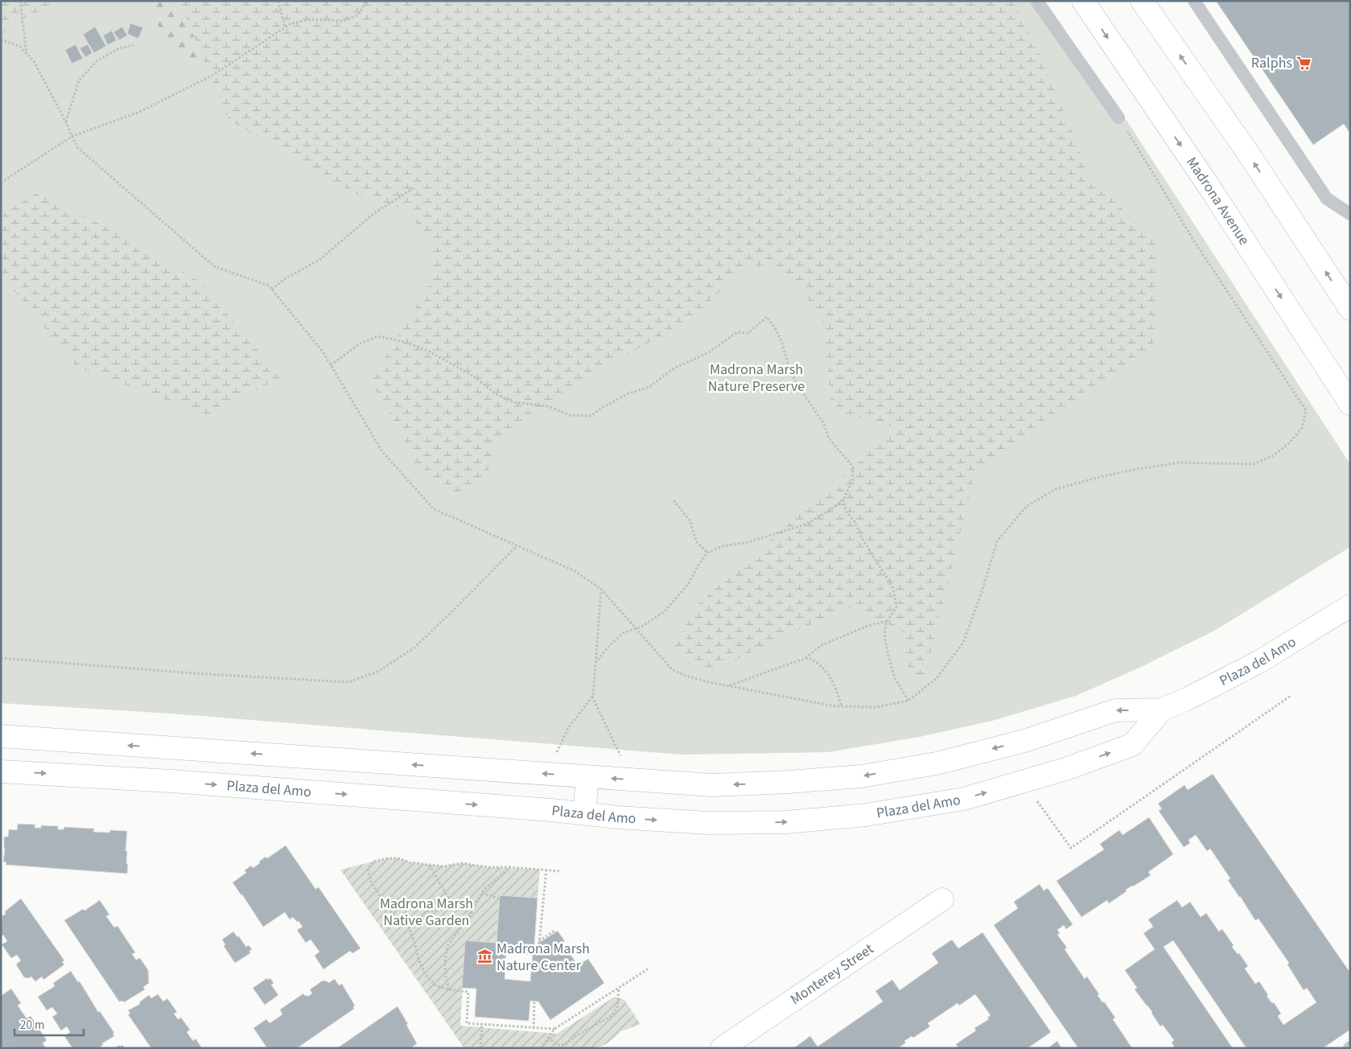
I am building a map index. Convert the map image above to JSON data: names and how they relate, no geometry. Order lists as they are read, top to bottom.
{
  "streets": {
    "main road": ["Madrona Avenue", "Plaza del Amo", "Monterey Street"]
  },
  "parks": ["Madrona Marsh Nature Preserve", "Madrona Marsh Native Garden"],
  "places": {
    "supermarket": ["Ralphs"],
    "museum": ["Madrona Marsh Nature Center"]
  },
  "scale_bar": "20 m"
}
